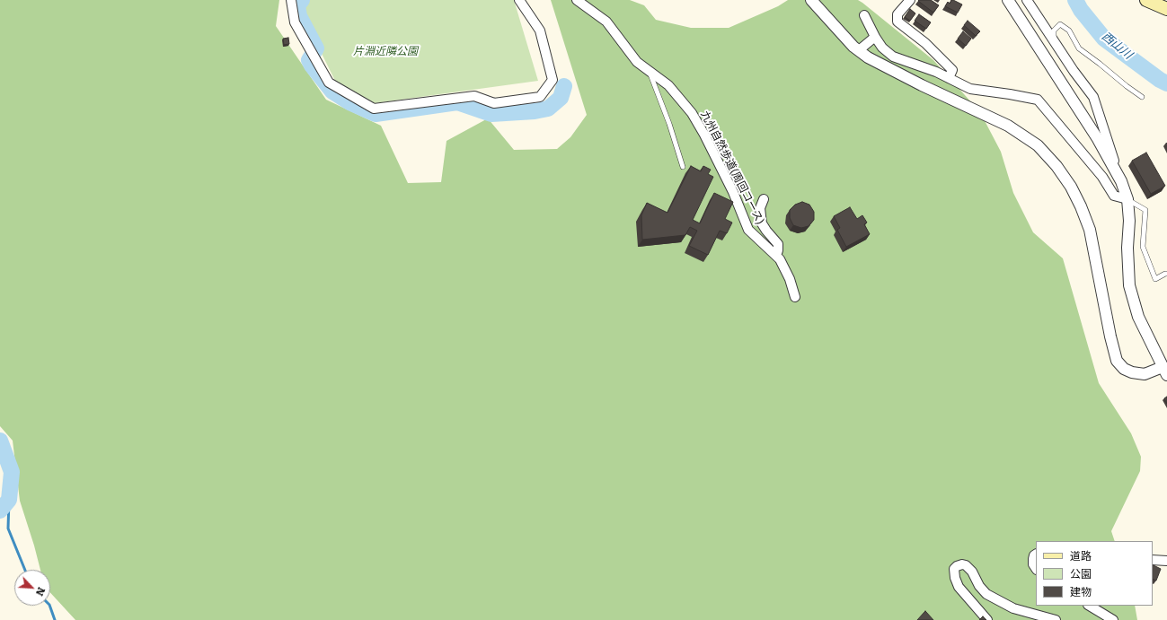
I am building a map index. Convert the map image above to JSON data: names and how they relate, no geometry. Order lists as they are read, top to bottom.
{
  "streets": {
    "street": ["九州自然歩道(周回コース)"]
  },
  "water": ["西山川"],
  "parks": ["片淵近隣公園"],
  "legend": ["道路", "公園", "建物"],
  "north": "bottom right"
}
